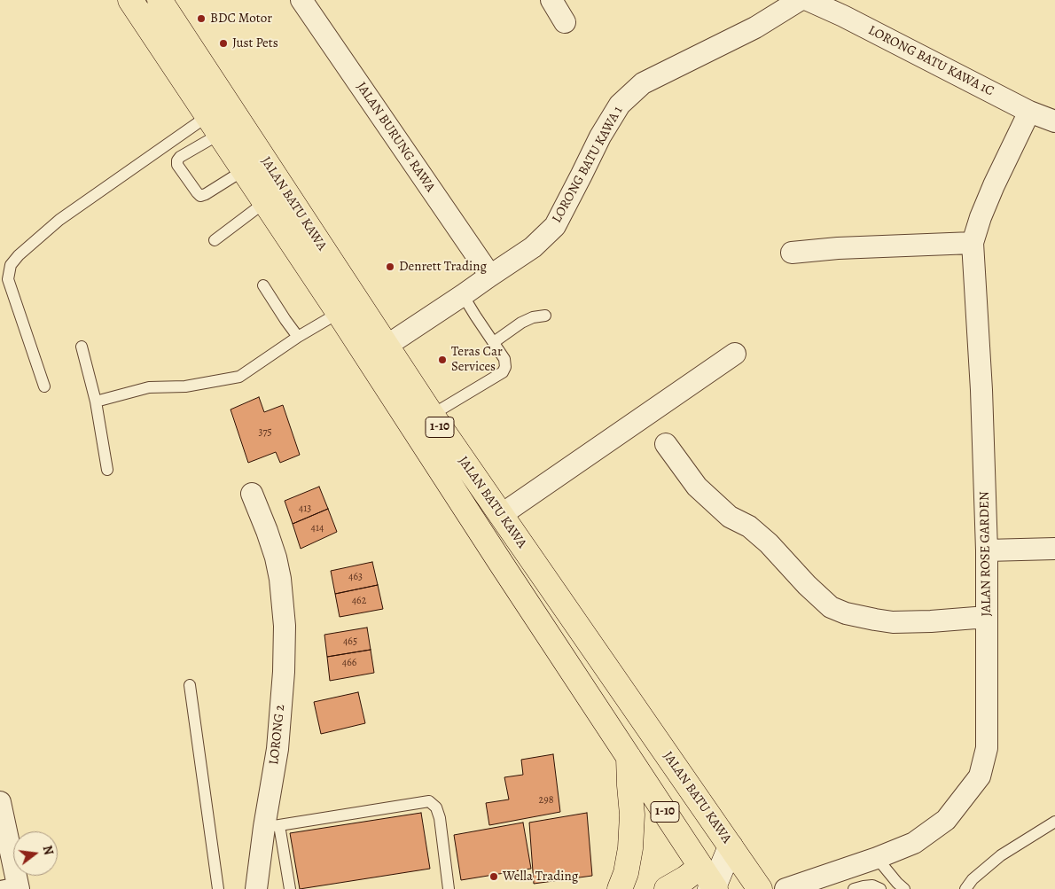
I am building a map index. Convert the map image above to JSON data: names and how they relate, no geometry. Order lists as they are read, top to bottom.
{
  "streets": {
    "highway": ["JALAN BATU KAWA", "1-10"],
    "street": [
      "LORONG BATU KAWA 1C",
      "JALAN BURUNG RAWA",
      "LORONG BATU KAWA 1",
      "JALAN ROSE GARDEN",
      "LORONG 2"
    ]
  },
  "crossings": [
    ["LORONG BATU KAWA 1C", "JALAN ROSE GARDEN"],
    ["JALAN BURUNG RAWA", "LORONG BATU KAWA 1"],
    ["LORONG BATU KAWA 1", "JALAN BATU KAWA"]
  ],
  "places": [
    "BDC Motor",
    "Just Pets",
    "Denrett Trading",
    "Teras Car Services",
    "Wella Trading"
  ],
  "house_numbers": [
    "375",
    "413",
    "414",
    "463",
    "462",
    "465",
    "466",
    "298"
  ],
  "north": "right"
}
